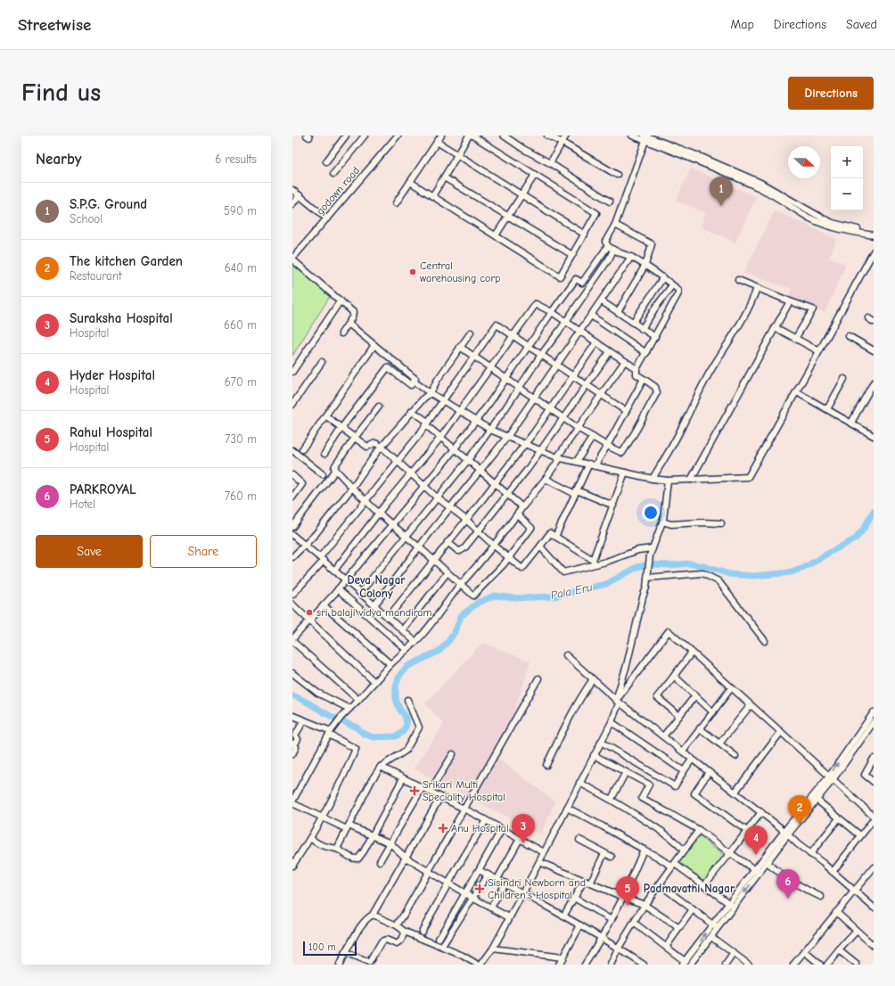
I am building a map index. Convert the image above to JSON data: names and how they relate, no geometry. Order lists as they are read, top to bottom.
{
  "streets": {
    "street": ["godown road"]
  },
  "districts": ["Deva Nagar Colony", "Padmavathi Nagar"],
  "water": ["Pala Eru"],
  "places": {
    "other": ["Central warehousing corp", "sri balaji vidya mandiram"],
    "health": ["Srikari Multi Speciality Hospital", "Anu Hospital", "Sisindri Newborn and Children's Hospital"]
  },
  "scale_bar": "100 m",
  "north": "right",
  "page": {
    "header": "Streetwise",
    "nav": ["Map", "Directions", "Saved"],
    "buttons": [
      "Directions",
      ["Save", "Share"]
    ],
    "title": "Find us",
    "heading": ["Nearby", "6 results"],
    "map_buttons": ["+", "−"],
    "pins": [
      "1",
      "2",
      "3",
      "4",
      "6",
      "5"
    ],
    "list": [
      {
        "mark": "1",
        "name": "S.P.G. Ground",
        "note": "School",
        "value": "590 m"
      },
      {
        "mark": "2",
        "name": "The kitchen Garden",
        "note": "Restaurant",
        "value": "640 m"
      },
      {
        "mark": "3",
        "name": "Suraksha Hospital",
        "note": "Hospital",
        "value": "660 m"
      },
      {
        "mark": "4",
        "name": "Hyder Hospital",
        "note": "Hospital",
        "value": "670 m"
      },
      {
        "mark": "5",
        "name": "Rahul Hospital",
        "note": "Hospital",
        "value": "730 m"
      },
      {
        "mark": "6",
        "name": "PARKROYAL",
        "note": "Hotel",
        "value": "760 m"
      }
    ],
    "scale": "100 m"
  }
}
